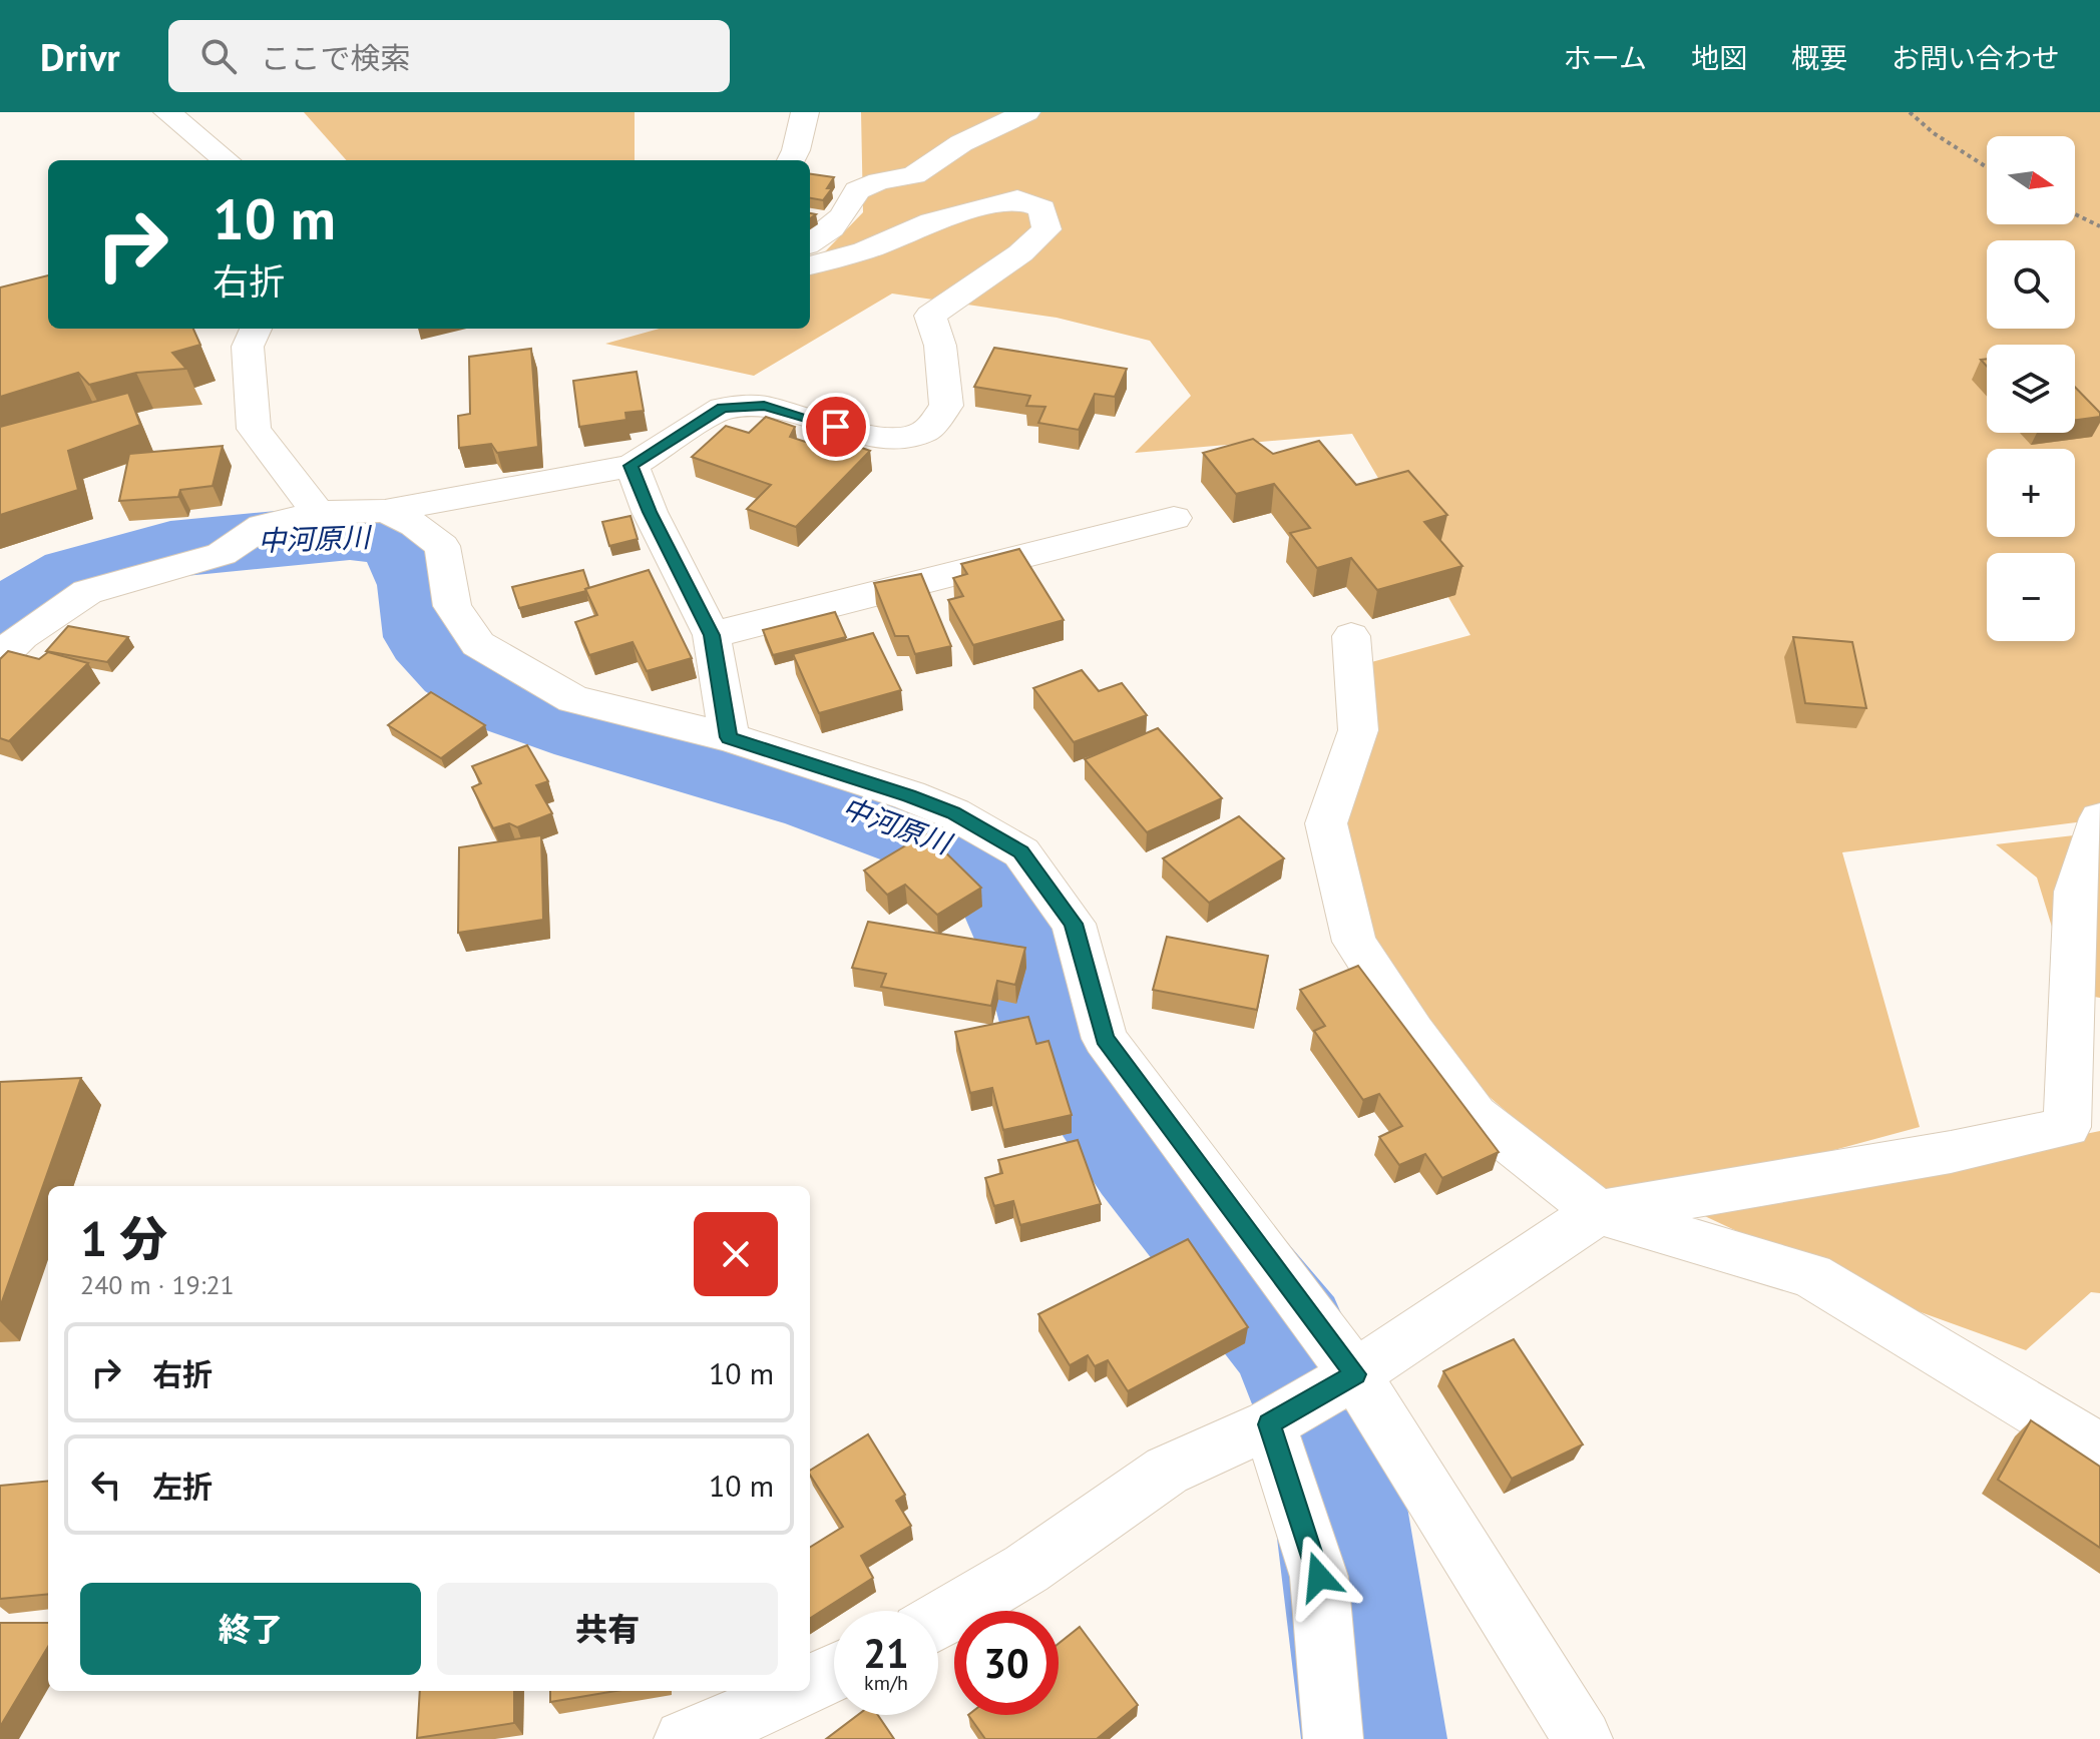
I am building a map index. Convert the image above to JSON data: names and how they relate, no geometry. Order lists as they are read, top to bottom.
{
  "water": ["中河原川"],
  "north": "right",
  "page": {
    "header": "Drivr",
    "search": "ここで検索",
    "nav": [
      "ホーム",
      "地図",
      "概要",
      "お問い合わせ"
    ],
    "map_buttons": ["+", "−"],
    "turn": ["10 m", "右折"],
    "heading": ["1 分", "240 m · 19:21"],
    "list": [
      {
        "name": "右折",
        "value": "10 m"
      },
      {
        "name": "左折",
        "value": "10 m"
      }
    ],
    "buttons": ["終了", "共有"],
    "speed": "21 km/h",
    "limit": "30"
  }
}
